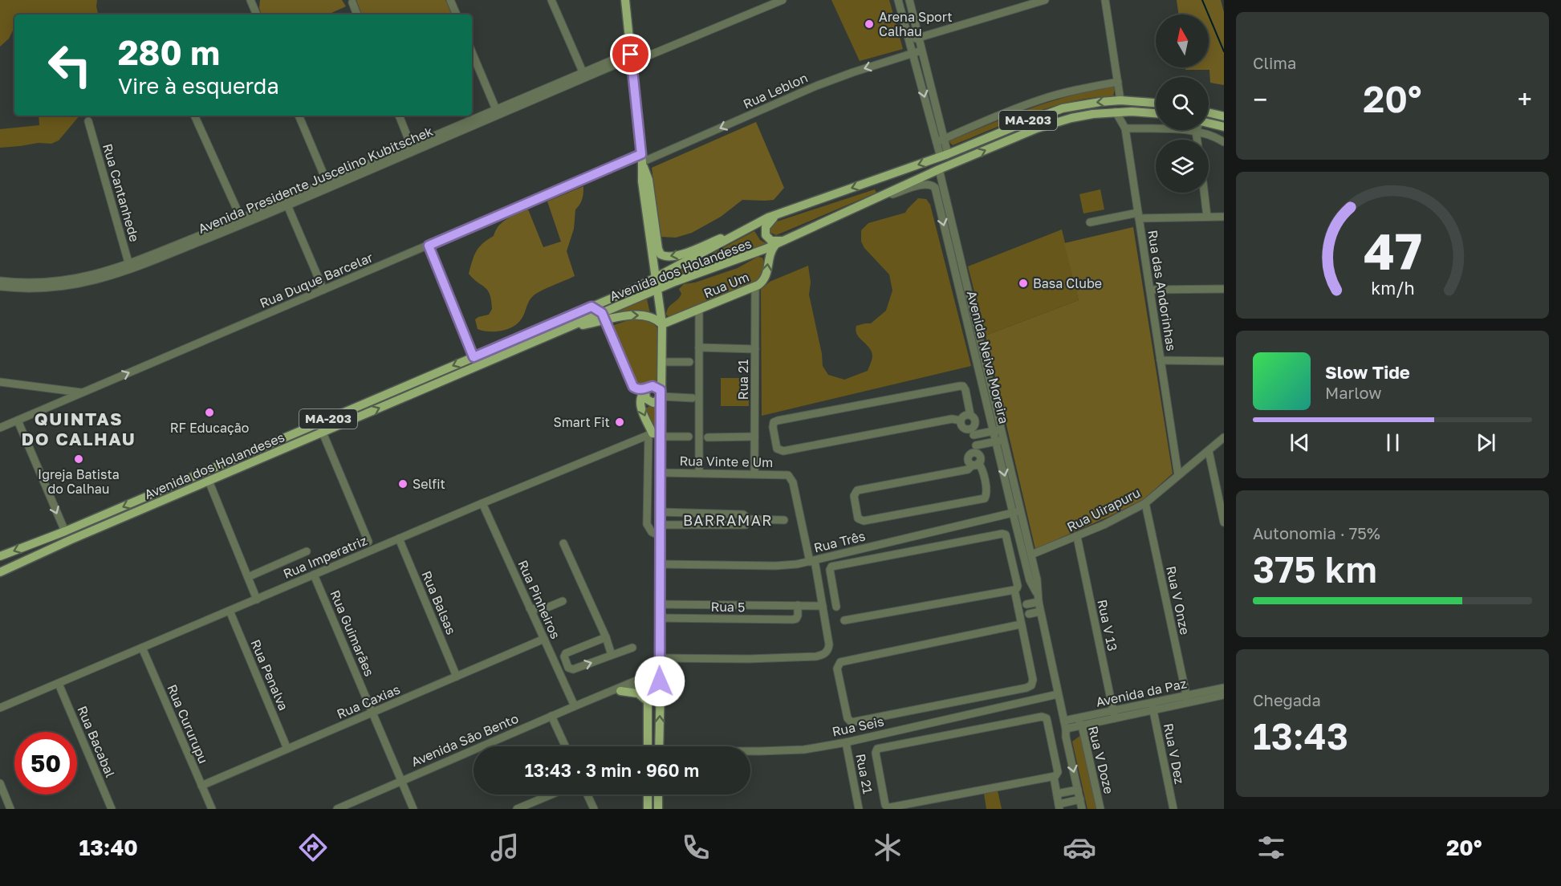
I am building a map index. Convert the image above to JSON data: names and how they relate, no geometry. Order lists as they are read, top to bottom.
{
  "streets": {
    "main road": ["MA-203", "Avenida dos Holandeses", "Rua Um"],
    "street": [
      "Rua Leblon",
      "Avenida Presidente Juscelino Kubitschek",
      "Rua Cantanhede",
      "Rua Duque Barcelar",
      "Rua das Andorinhas",
      "Avenida Neiva Moreira",
      "Rua 21",
      "Rua Vinte e Um",
      "Rua Uirapuru",
      "Rua Três",
      "Rua Imperatriz",
      "Rua Pinheiros",
      "Rua V Onze",
      "Rua Balsas",
      "Rua 5",
      "Rua V 13",
      "Rua Guimarães",
      "Rua Penalva",
      "Avenida da Paz",
      "Rua Caxias",
      "Rua Cururupu",
      "Rua Seis",
      "Avenida São Bento",
      "Rua Bacabal",
      "Rua V Dez",
      "Rua V Doze"
    ]
  },
  "crossings": [
    ["Rua Leblon", "Rua Duque Barcelar"],
    ["Avenida Presidente Juscelino Kubitschek", "Rua Cantanhede"],
    ["Avenida dos Holandeses", "Rua Um"],
    ["Avenida dos Holandeses", "Rua das Andorinhas"],
    ["Avenida dos Holandeses", "Avenida Neiva Moreira"],
    ["Rua Um", "Rua 21"],
    ["Rua das Andorinhas", "Rua Uirapuru"],
    ["Avenida Neiva Moreira", "Rua Uirapuru"],
    ["Avenida Neiva Moreira", "Rua Três"],
    ["Avenida Neiva Moreira", "Avenida da Paz"],
    ["Avenida Neiva Moreira", "Rua Seis"],
    ["Rua 21", "Rua Vinte e Um"],
    ["Rua 21", "Rua Seis"],
    ["Rua Vinte e Um", "Rua Três"],
    ["Rua Uirapuru", "Rua V Onze"],
    ["Rua Uirapuru", "Rua V 13"],
    ["Rua Imperatriz", "Rua Pinheiros"],
    ["Rua Imperatriz", "Rua Balsas"],
    ["Rua Imperatriz", "Rua Guimarães"],
    ["Rua Imperatriz", "Rua Penalva"],
    ["Rua Imperatriz", "Rua Cururupu"],
    ["Rua Imperatriz", "Rua Bacabal"],
    ["Rua Pinheiros", "Rua Caxias"],
    ["Rua Pinheiros", "Avenida São Bento"],
    ["Rua V Onze", "Avenida da Paz"],
    ["Rua Balsas", "Rua Caxias"],
    ["Rua V 13", "Avenida da Paz"],
    ["Rua Guimarães", "Rua Caxias"],
    ["Rua Guimarães", "Avenida São Bento"],
    ["Rua Penalva", "Rua Caxias"],
    ["Avenida da Paz", "Rua V Dez"],
    ["Avenida da Paz", "Rua V Doze"],
    ["Rua Caxias", "Rua Cururupu"]
  ],
  "one_way": ["Rua Leblon", "Rua Duque Barcelar"],
  "districts": ["QUINTAS DO CALHAU", "BARRAMAR"],
  "places": [
    "Arena Sport Calhau",
    "Basa Clube",
    "RF Educação",
    "Smart Fit",
    "Igreja Batista do Calhau",
    "Selfit"
  ],
  "north": "top",
  "page": {
    "tile": [
      "Clima",
      ["Autonomia · 75%", "375 km"],
      ["Chegada", "13:43"]
    ],
    "turn": ["280 m", "Vire à esquerda"],
    "heat": ["−", "20°", "+"],
    "song": ["Slow Tide", "Marlow"],
    "limit": "50",
    "trip": "13:43 · 3 min · 960 m",
    "tabs": ["13:40", "20°"],
    "gauge": ["47", "km/h"]
  }
}
